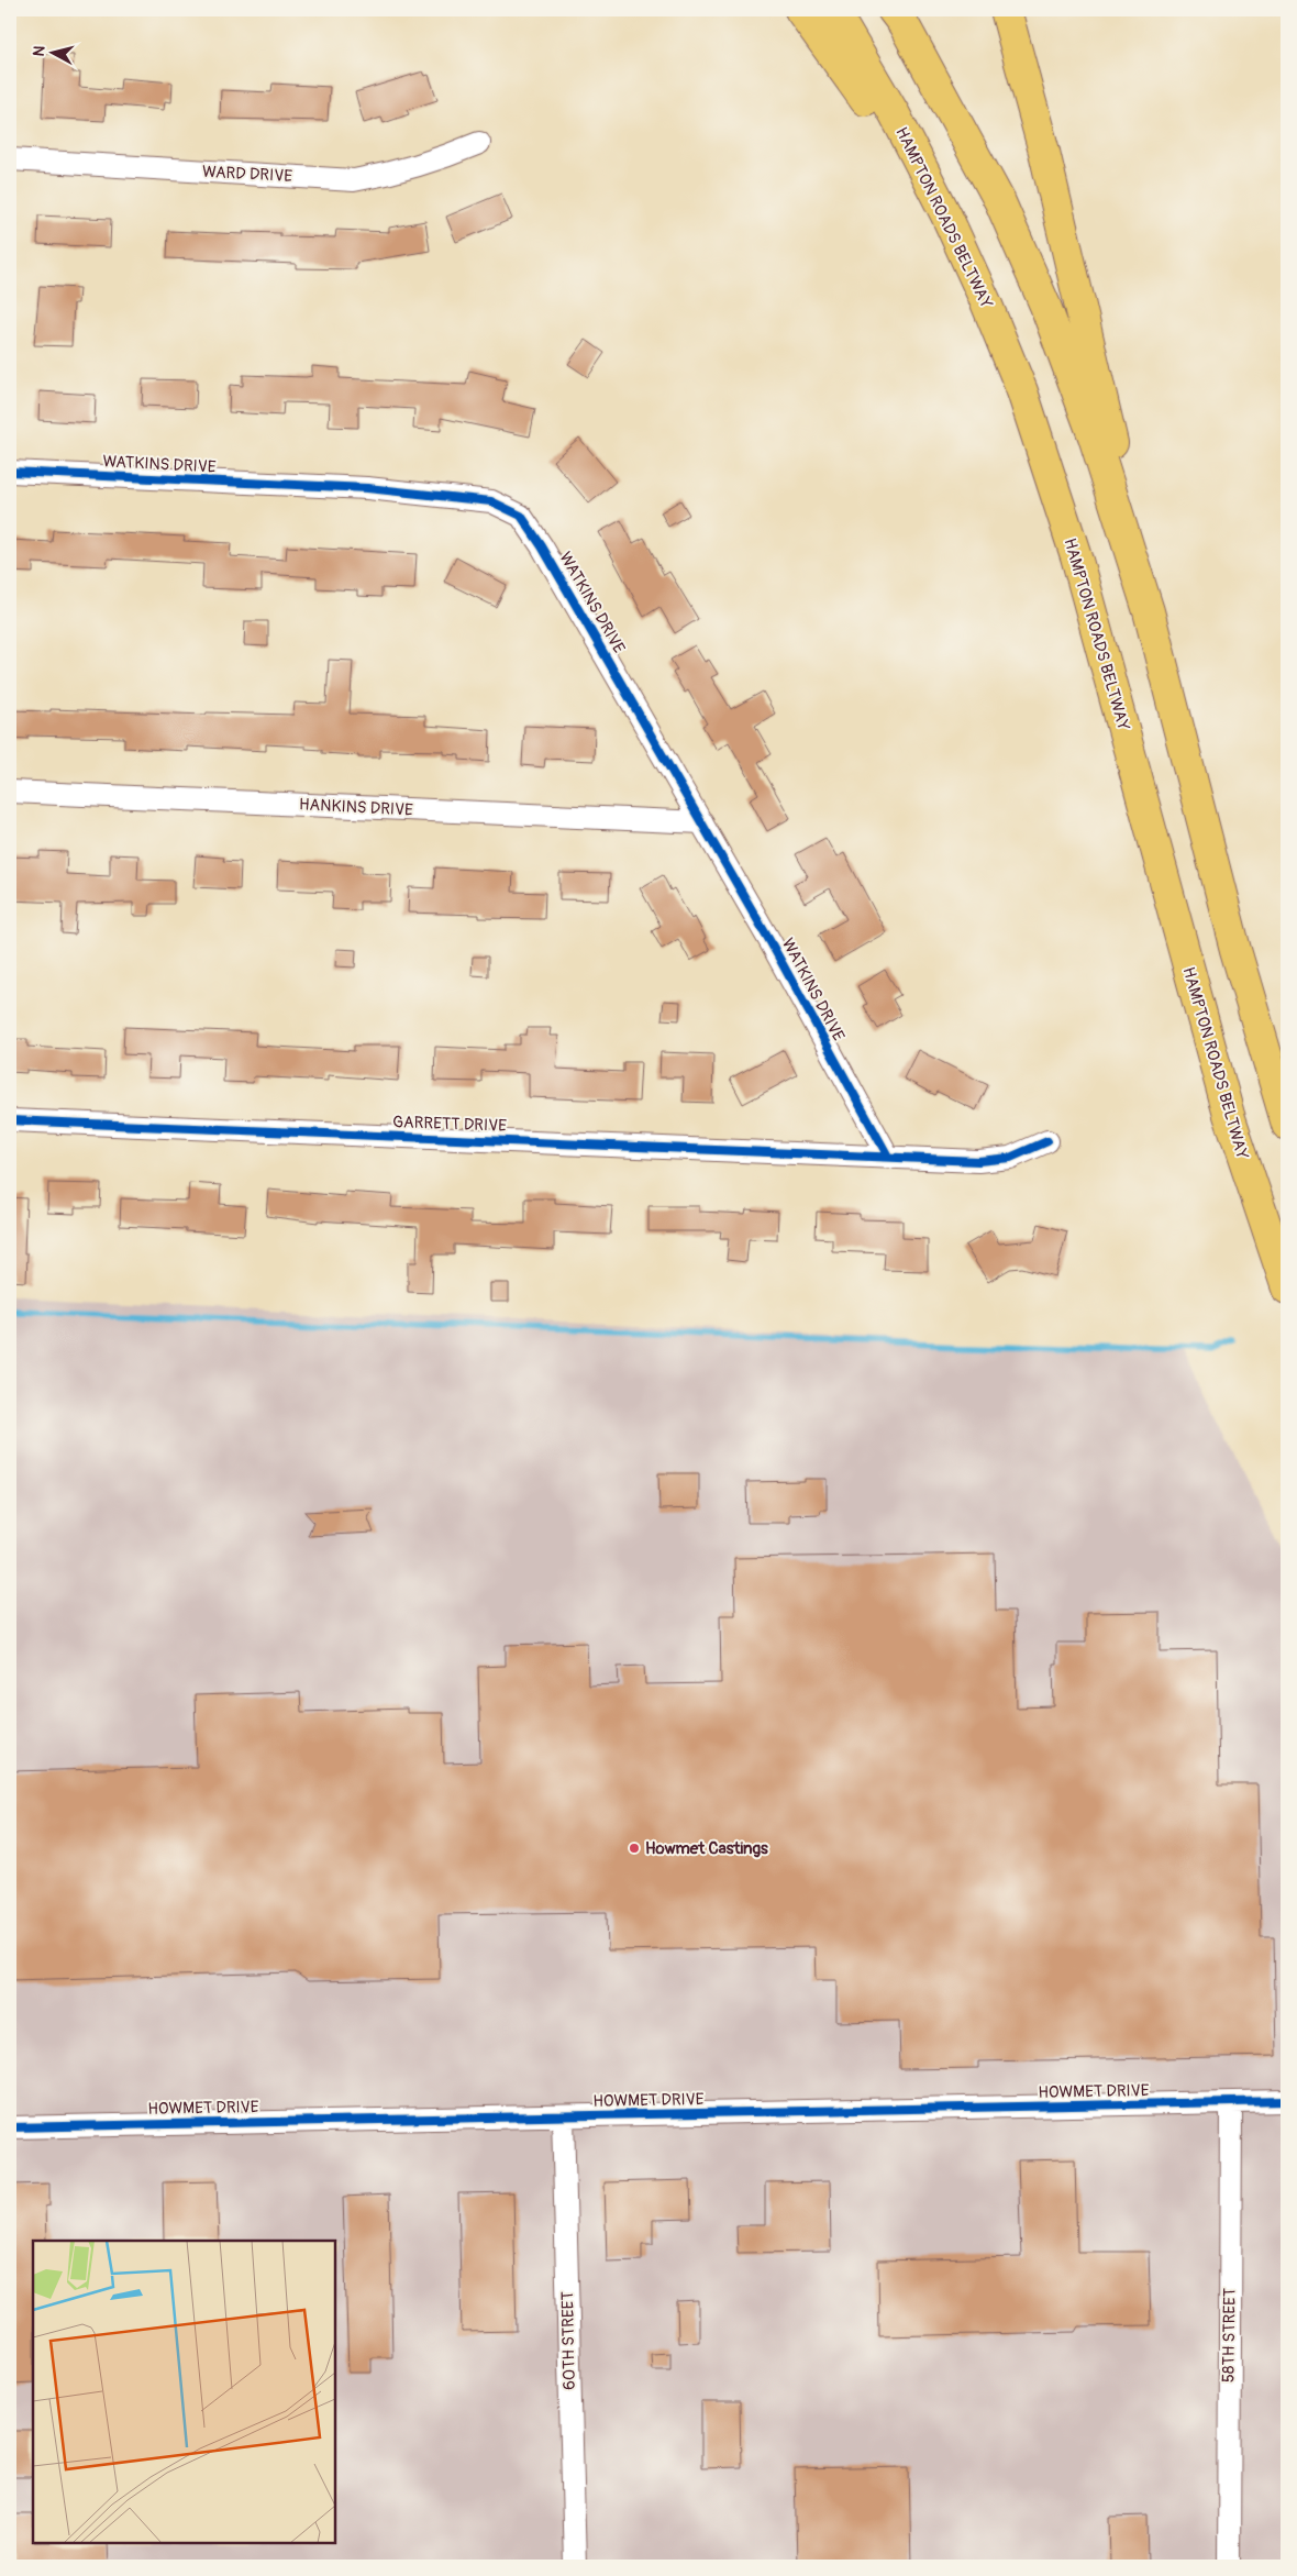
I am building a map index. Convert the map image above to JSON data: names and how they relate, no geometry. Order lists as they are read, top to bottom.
{
  "streets": {
    "highway": ["HAMPTON ROADS BELTWAY"],
    "street": [
      "WARD DRIVE",
      "WATKINS DRIVE",
      "HANKINS DRIVE",
      "GARRETT DRIVE",
      "HOWMET DRIVE",
      "58TH STREET",
      "60TH STREET"
    ]
  },
  "crossings": [
    ["WATKINS DRIVE", "HANKINS DRIVE"],
    ["WATKINS DRIVE", "GARRETT DRIVE"],
    ["HOWMET DRIVE", "58TH STREET"],
    ["HOWMET DRIVE", "60TH STREET"]
  ],
  "places": ["Howmet Castings"],
  "north": "left"
}
